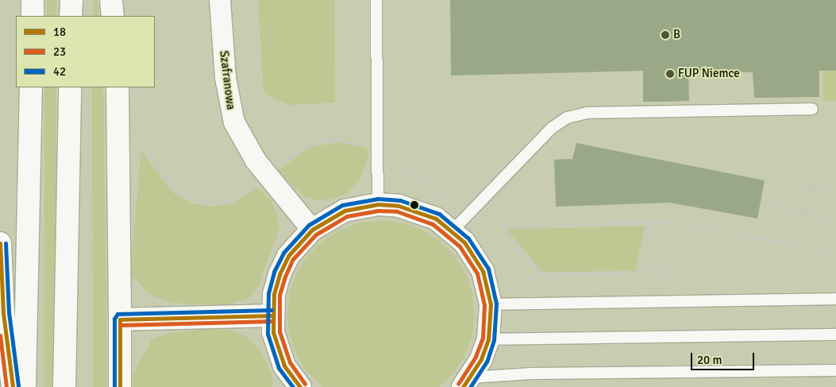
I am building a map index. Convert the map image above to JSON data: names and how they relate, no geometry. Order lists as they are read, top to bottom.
{
  "streets": {
    "street": ["Szafranowa"]
  },
  "places": ["B", "FUP Niemce"],
  "lines": ["transit line 42", "transit line 18", "transit line 23"],
  "legend": ["18", "23", "42"],
  "scale_bar": "20 m"
}
